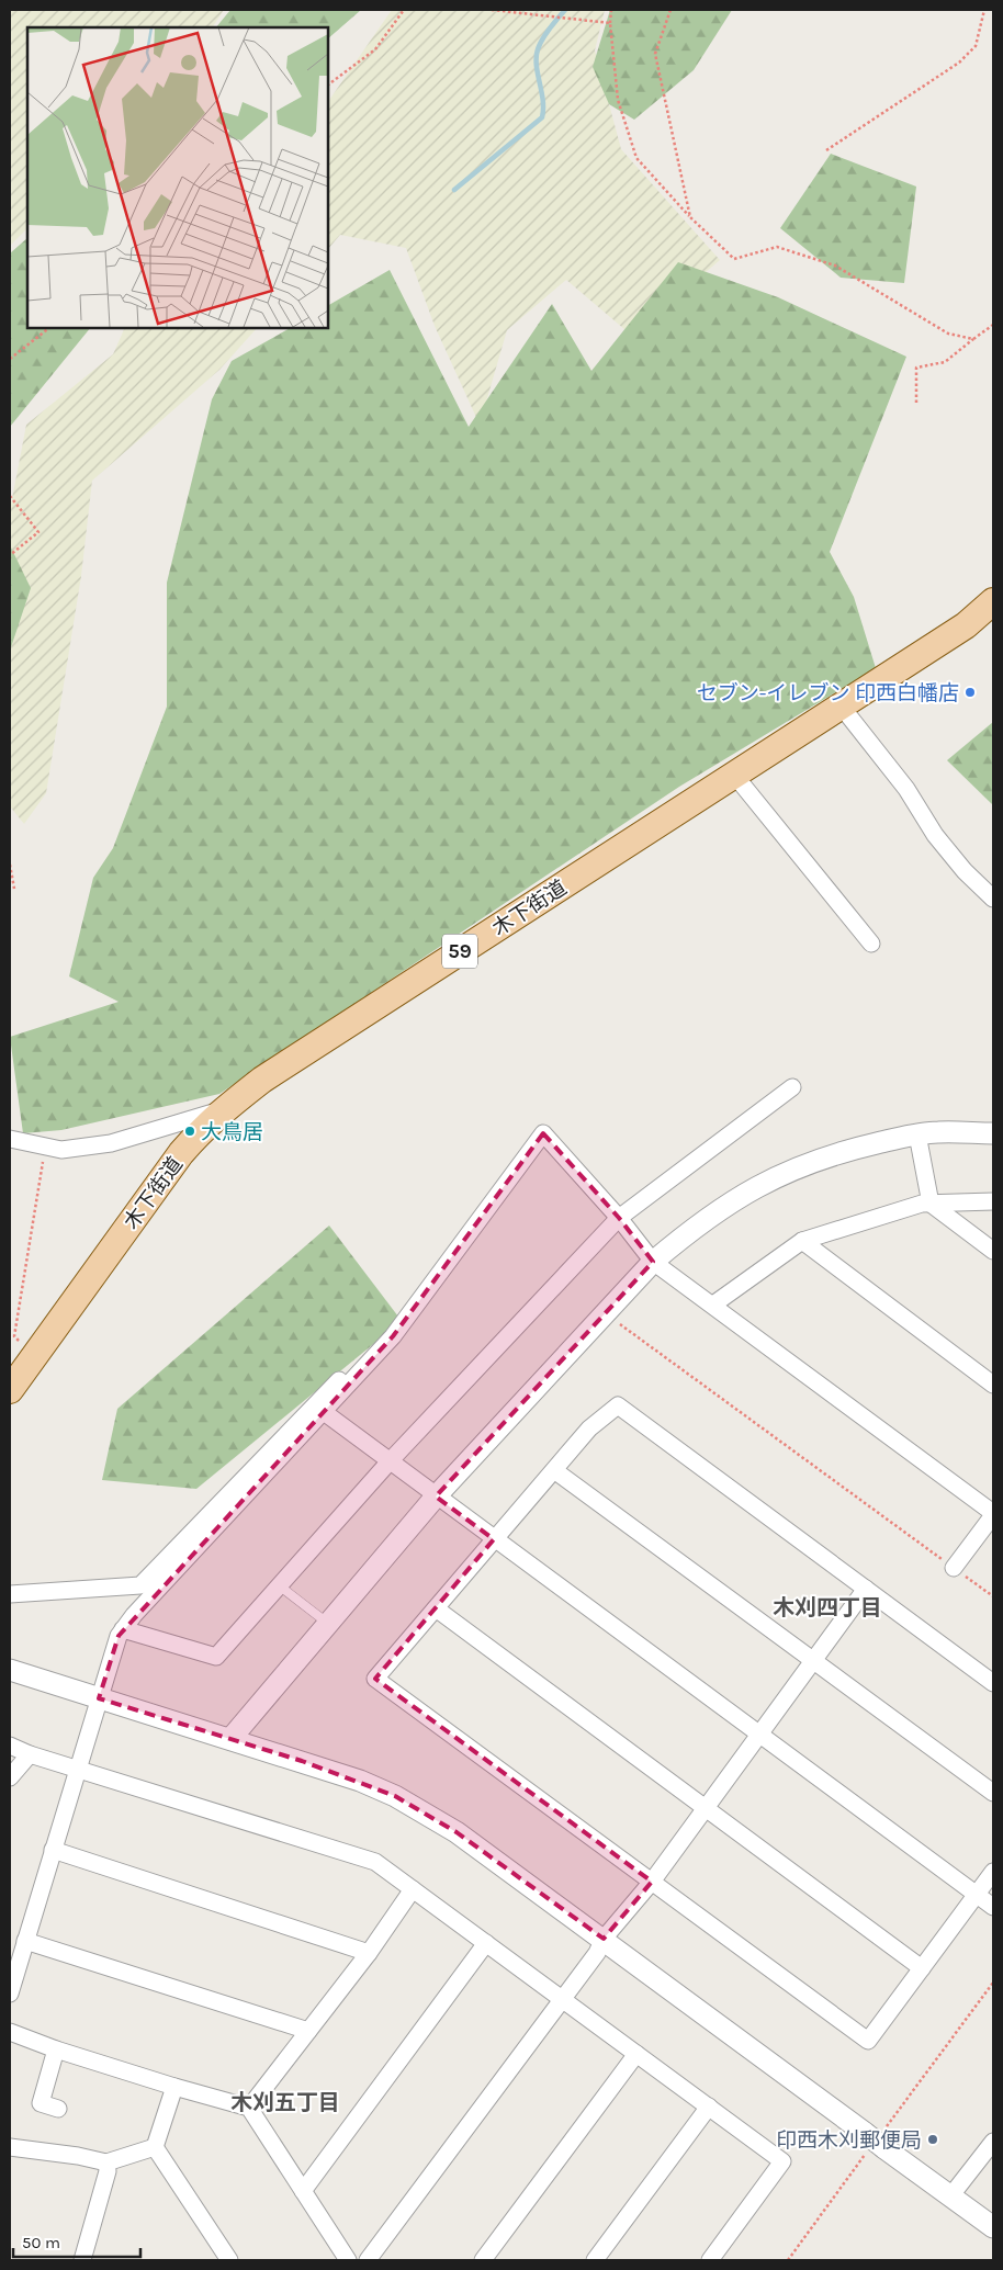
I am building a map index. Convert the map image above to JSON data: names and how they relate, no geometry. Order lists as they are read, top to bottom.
{
  "streets": {
    "main road": ["木下街道", "59"]
  },
  "districts": ["木刈四丁目", "木刈五丁目"],
  "places": ["セブン-イレブン 印西白幡店", "大鳥居", "印西木刈郵便局"],
  "scale_bar": "50 m"
}
